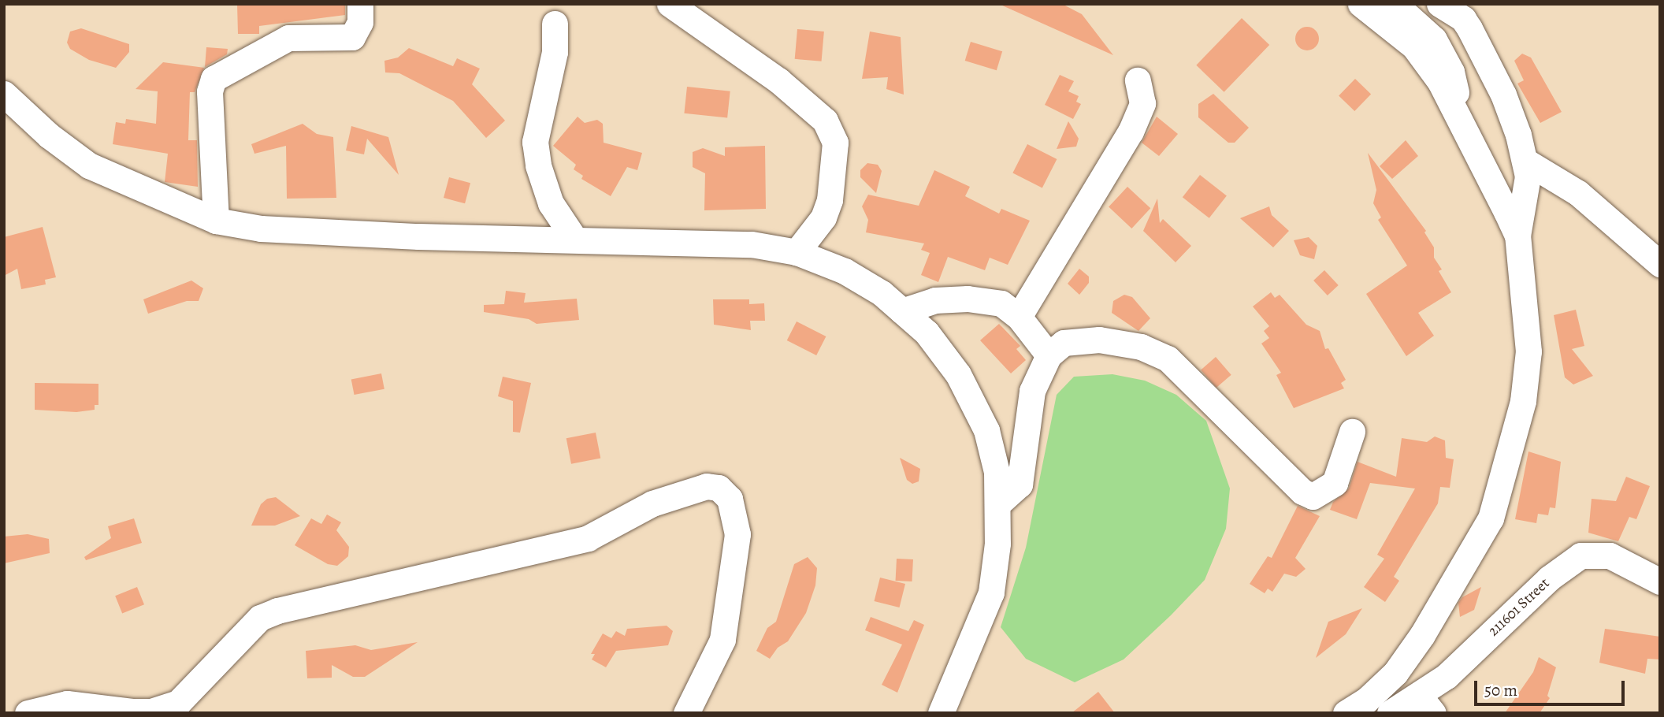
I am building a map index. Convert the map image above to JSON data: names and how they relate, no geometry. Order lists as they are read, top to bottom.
{
  "streets": {
    "street": ["211601 Street"]
  },
  "scale_bar": "50 m"
}
